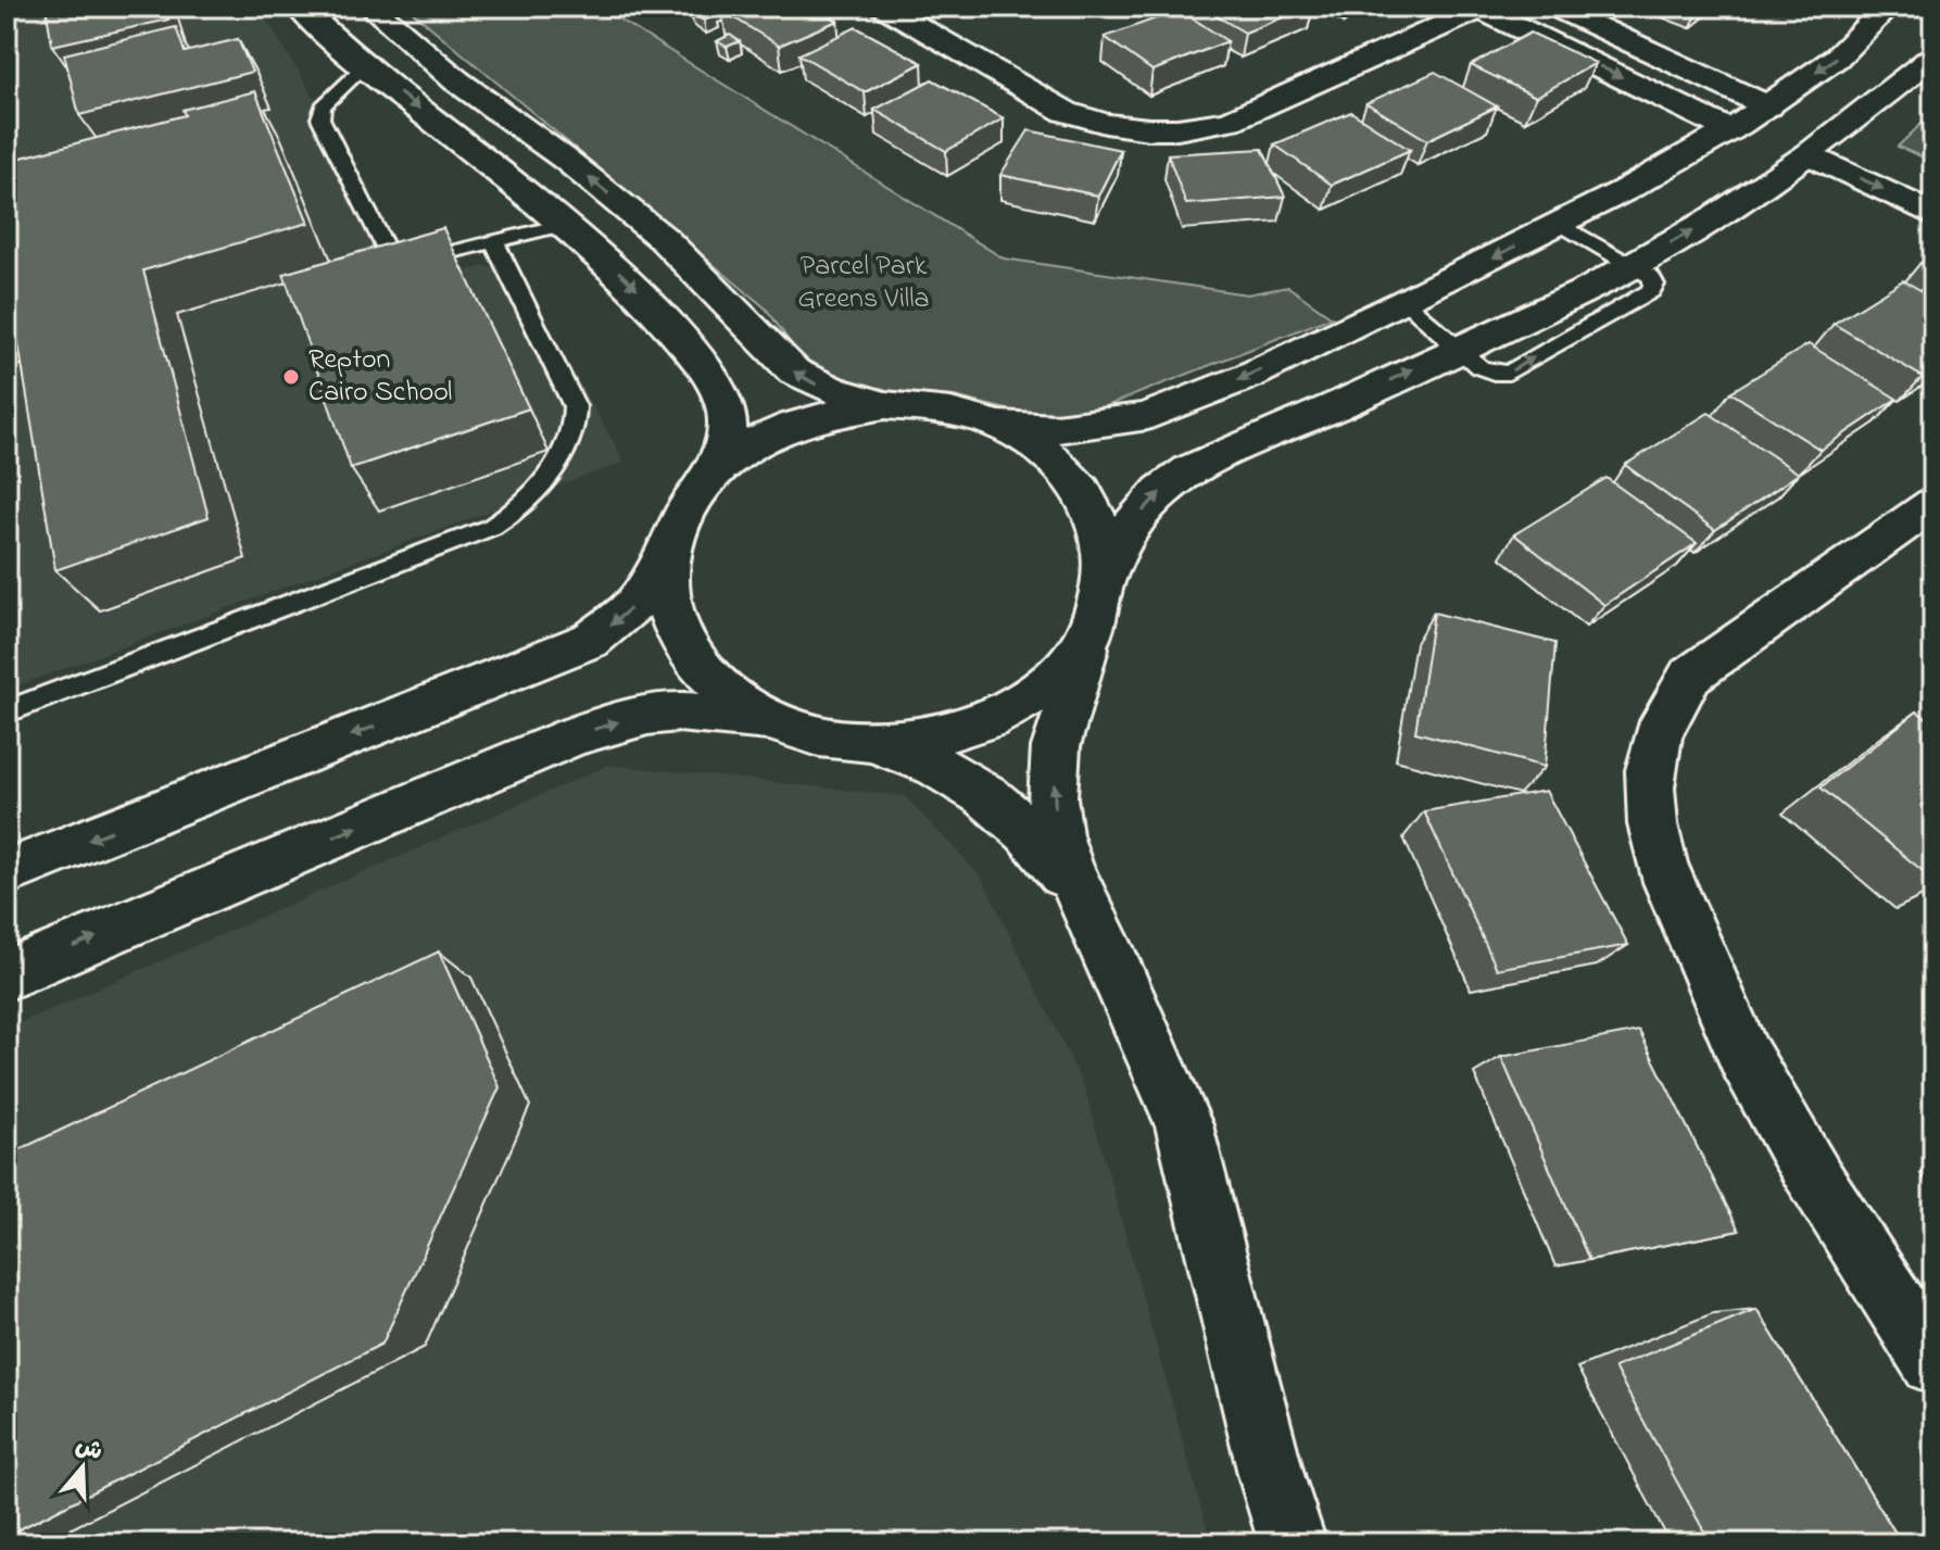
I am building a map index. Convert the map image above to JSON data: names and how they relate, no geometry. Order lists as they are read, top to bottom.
{
  "parks": ["Parcel Park Greens Villa"],
  "places": ["Repton Cairo School"],
  "north": "top"
}
